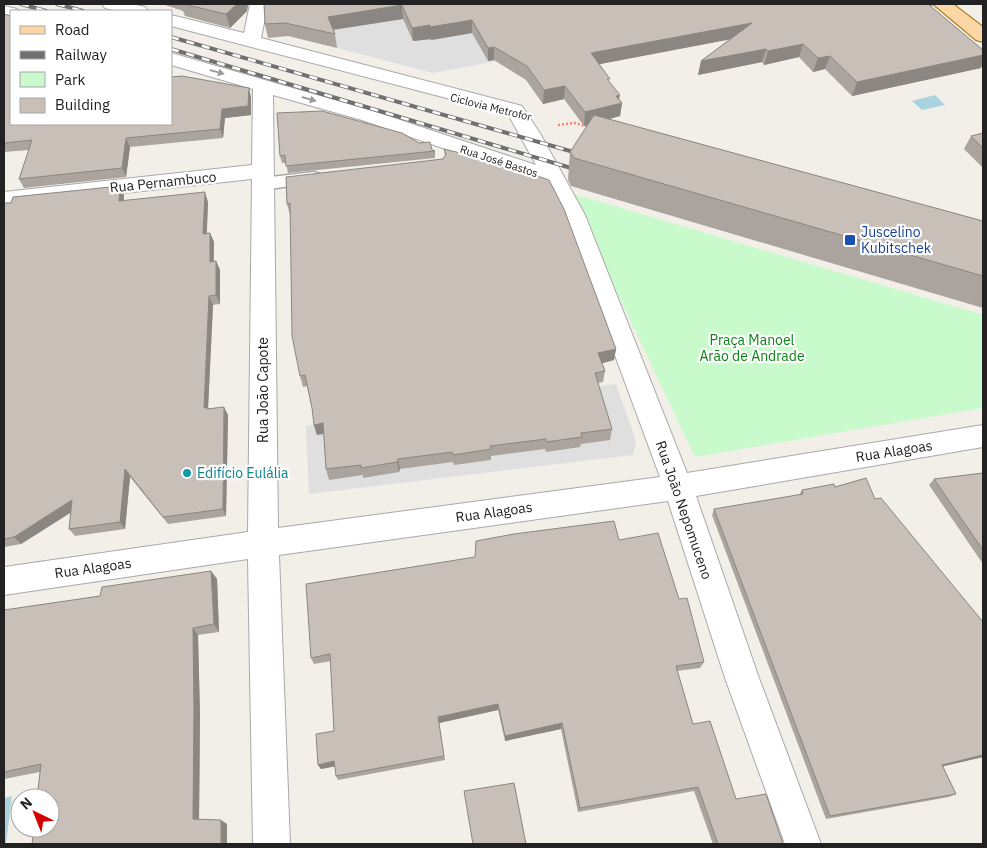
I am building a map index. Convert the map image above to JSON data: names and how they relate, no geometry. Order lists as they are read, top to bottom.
{
  "streets": {
    "street": [
      "Rua José Bastos",
      "Rua Pernambuco",
      "Rua João Capote",
      "Rua Alagoas",
      "Rua João Nepomuceno"
    ],
    "path": ["Ciclovia Metrofor"]
  },
  "crossings": [
    ["Ciclovia Metrofor", "Rua José Bastos"],
    ["Rua José Bastos", "Rua João Capote"],
    ["Rua José Bastos", "Rua João Nepomuceno"],
    ["Rua Pernambuco", "Rua João Capote"],
    ["Rua João Capote", "Rua Alagoas"],
    ["Rua Alagoas", "Rua João Nepomuceno"]
  ],
  "parks": ["Praça Manoel Arão de Andrade"],
  "places": {
    "transit": ["Juscelino Kubitschek"],
    "other": ["Edifício Eulália"]
  },
  "legend": [
    "Road",
    "Railway",
    "Park",
    "Building"
  ],
  "north": "top left"
}
